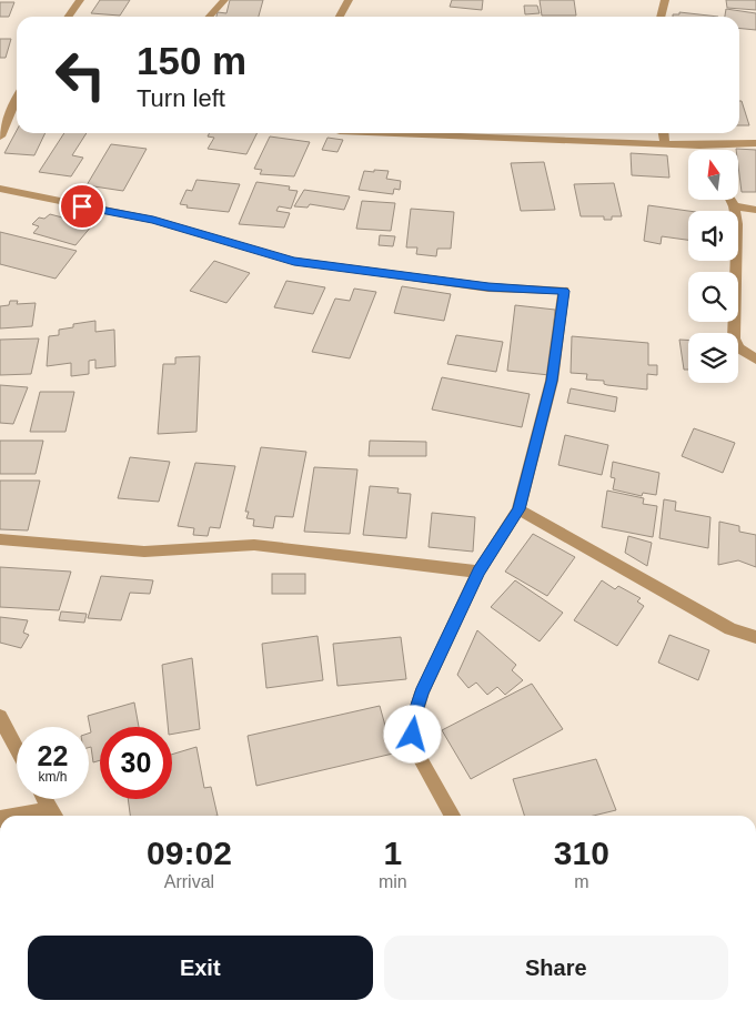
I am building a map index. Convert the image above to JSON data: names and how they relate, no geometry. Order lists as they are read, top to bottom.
{
  "north": "top",
  "page": {
    "turn": ["150 m", "Turn left"],
    "speed": "22 km/h",
    "limit": "30",
    "eta": [
      "09:02",
      "Arrival",
      "1",
      "min",
      "310",
      "m"
    ],
    "buttons": ["Exit", "Share"]
  }
}
